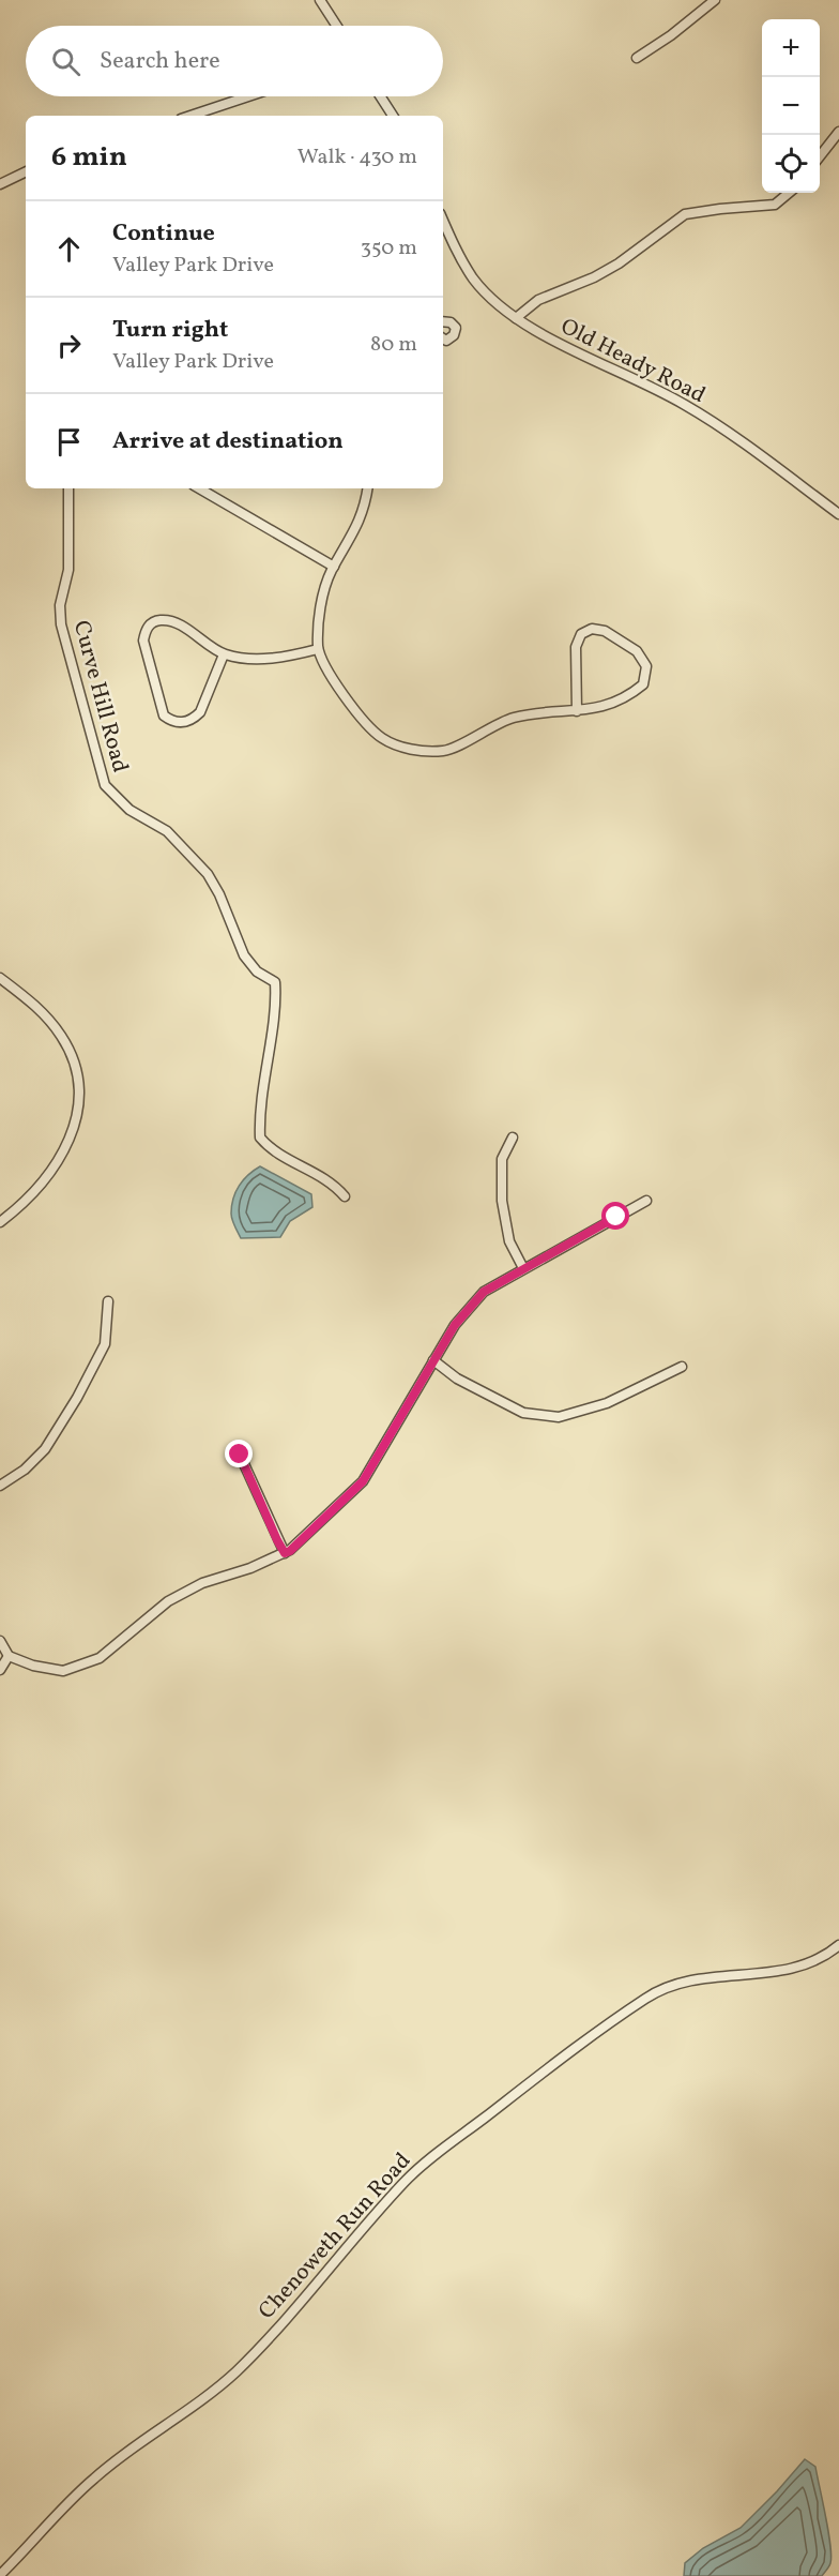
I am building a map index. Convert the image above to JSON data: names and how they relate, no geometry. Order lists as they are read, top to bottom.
{
  "streets": {
    "street": ["Old Heady Road", "Curve Hill Road", "Chenoweth Run Road"]
  },
  "page": {
    "map_buttons": ["+", "−"],
    "search": "Search here",
    "heading": ["6 min", "Walk · 430 m"],
    "list": [
      ["Continue", "Valley Park Drive", "350 m"],
      ["Turn right", "Valley Park Drive", "80 m"],
      "Arrive at destination"
    ]
  }
}
